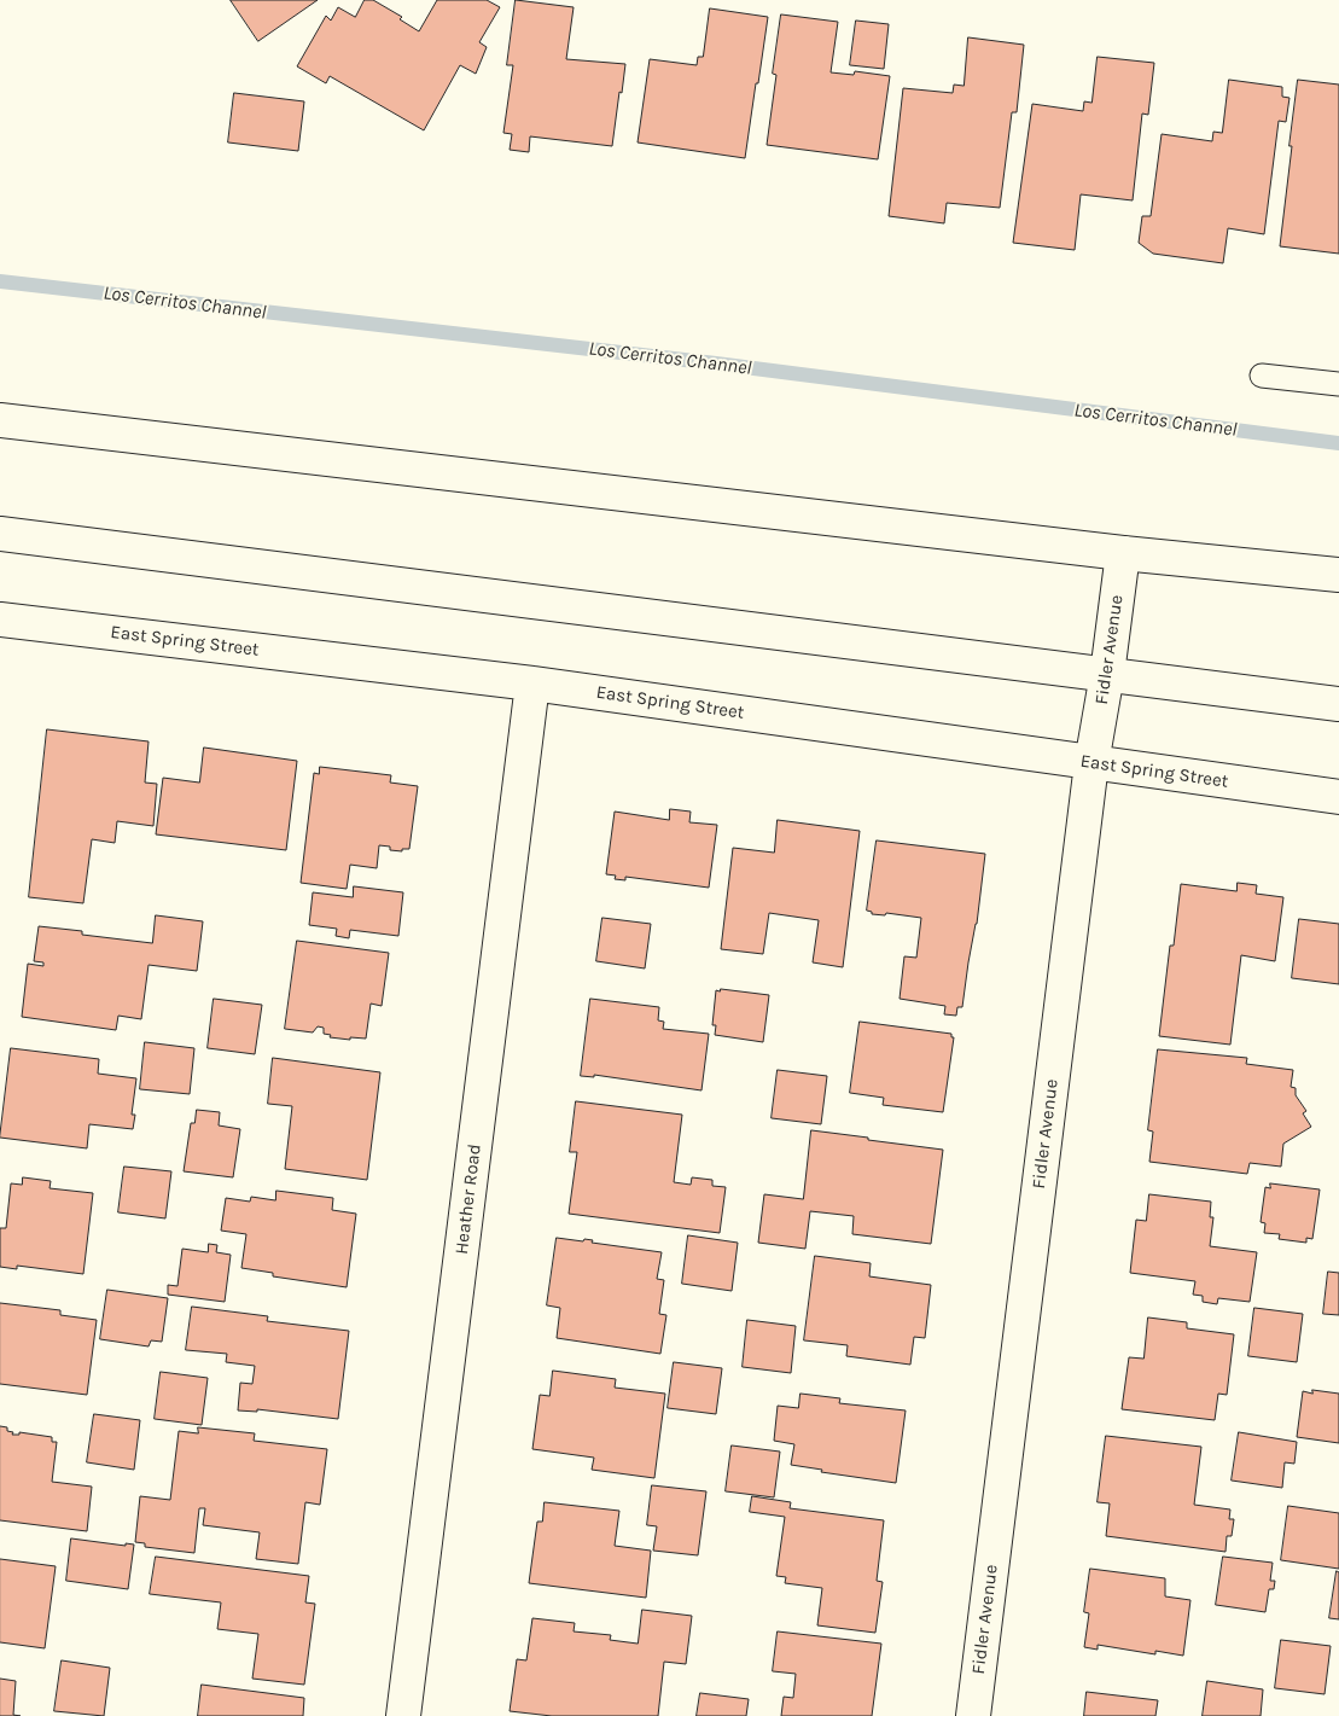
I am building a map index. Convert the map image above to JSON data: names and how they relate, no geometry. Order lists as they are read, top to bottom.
{
  "streets": {
    "street": ["East Spring Street", "Fidler Avenue", "Heather Road"]
  },
  "crossings": [
    ["East Spring Street", "Fidler Avenue"],
    ["East Spring Street", "Heather Road"]
  ],
  "water": ["Los Cerritos Channel"]
}
